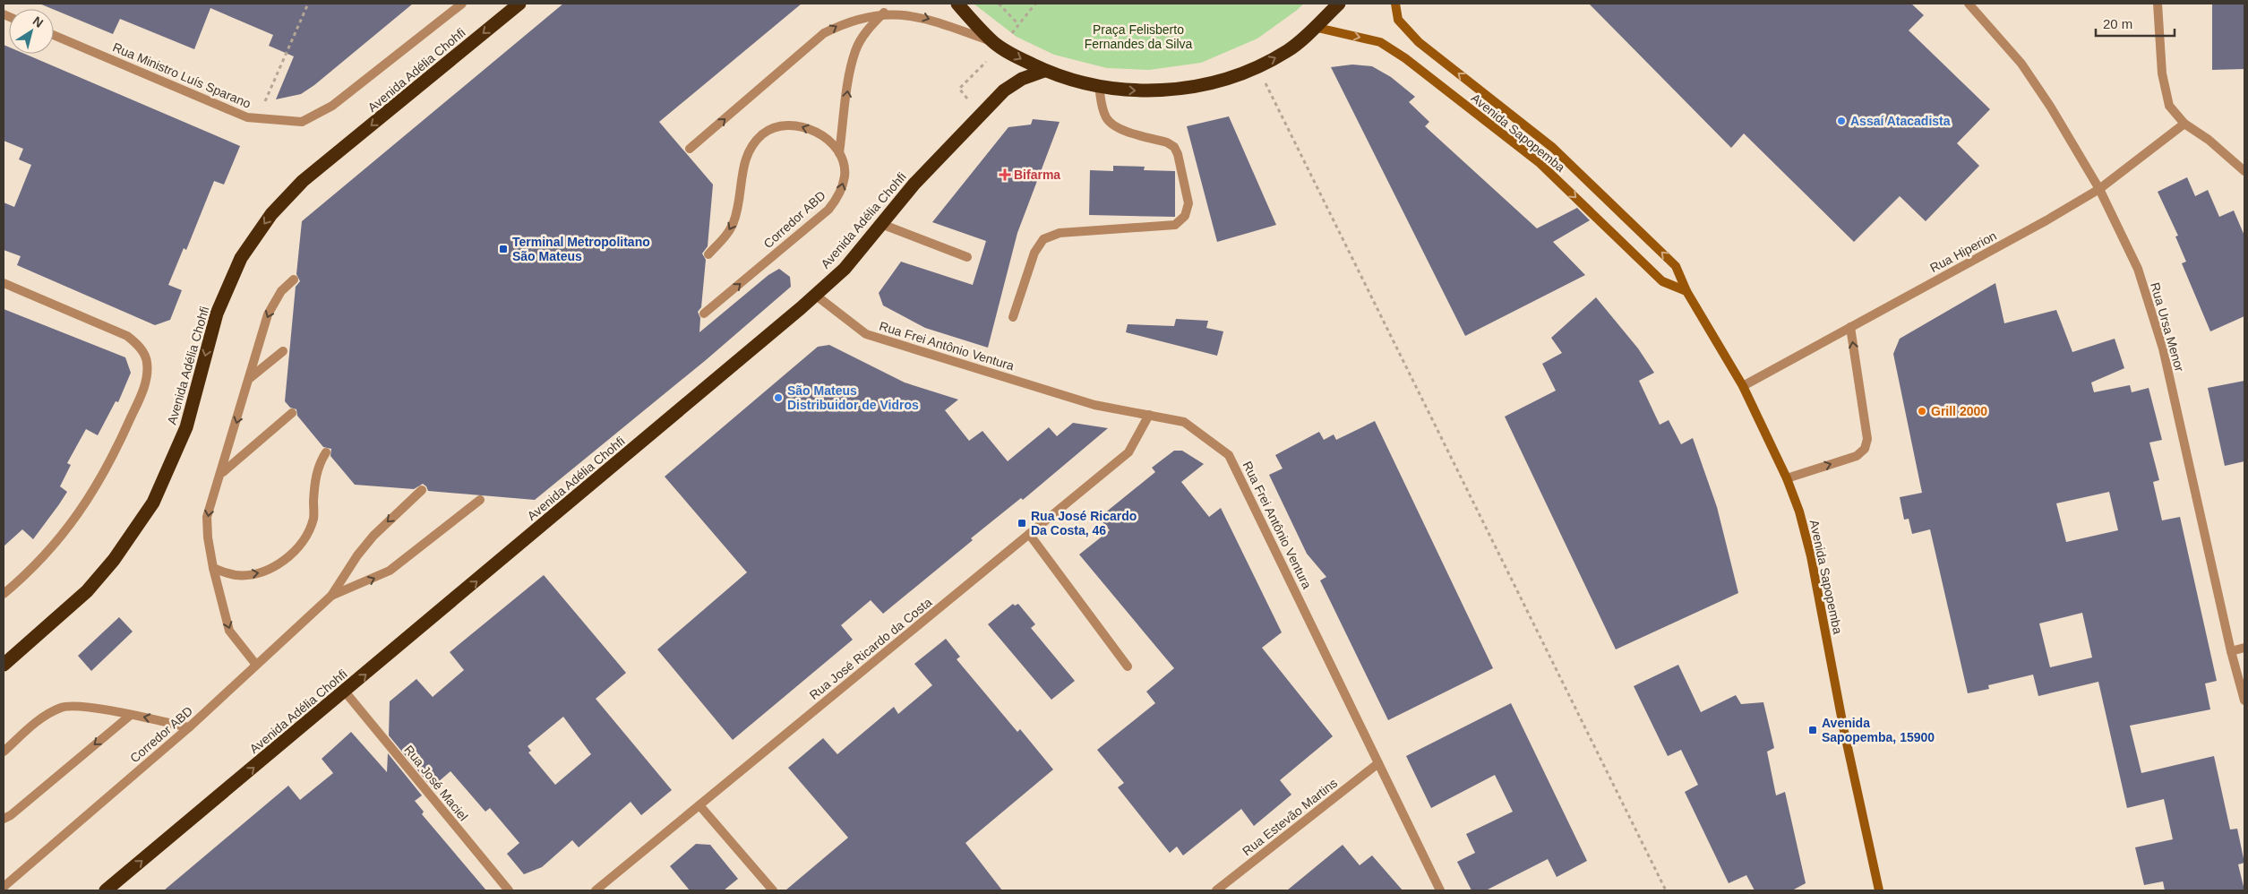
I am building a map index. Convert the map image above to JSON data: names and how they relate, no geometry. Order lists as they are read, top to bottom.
{
  "streets": {
    "highway": ["Avenida Adélia Chohfi"],
    "main road": ["Avenida Sapopemba"],
    "street": [
      "Rua Ministro Luís Sparano",
      "Corredor ABD",
      "Rua Hiperion",
      "Rua Ursa Menor",
      "Rua Frei Antônio Ventura",
      "Rua José Ricardo da Costa",
      "Rua José Maciel",
      "Rua Estevão Martins"
    ]
  },
  "crossings": [
    ["Avenida Adélia Chohfi", "Rua Frei Antônio Ventura"],
    ["Avenida Adélia Chohfi", "Rua José Maciel"],
    ["Avenida Sapopemba", "Rua Hiperion"],
    ["Rua Hiperion", "Rua Ursa Menor"],
    ["Rua Frei Antônio Ventura", "Rua José Ricardo da Costa"],
    ["Rua Frei Antônio Ventura", "Rua Estevão Martins"]
  ],
  "parks": ["Praça Felisberto Fernandes da Silva"],
  "places": {
    "other": ["Assaí Atacadista", "São Mateus Distribuidor de Vidros", "Grill 2000"],
    "health": ["Bifarma"],
    "transit": ["Terminal Metropolitano São Mateus", "Rua José Ricardo Da Costa, 46", "Avenida Sapopemba, 15900"]
  },
  "scale_bar": "20 m",
  "north": "top right"
}
